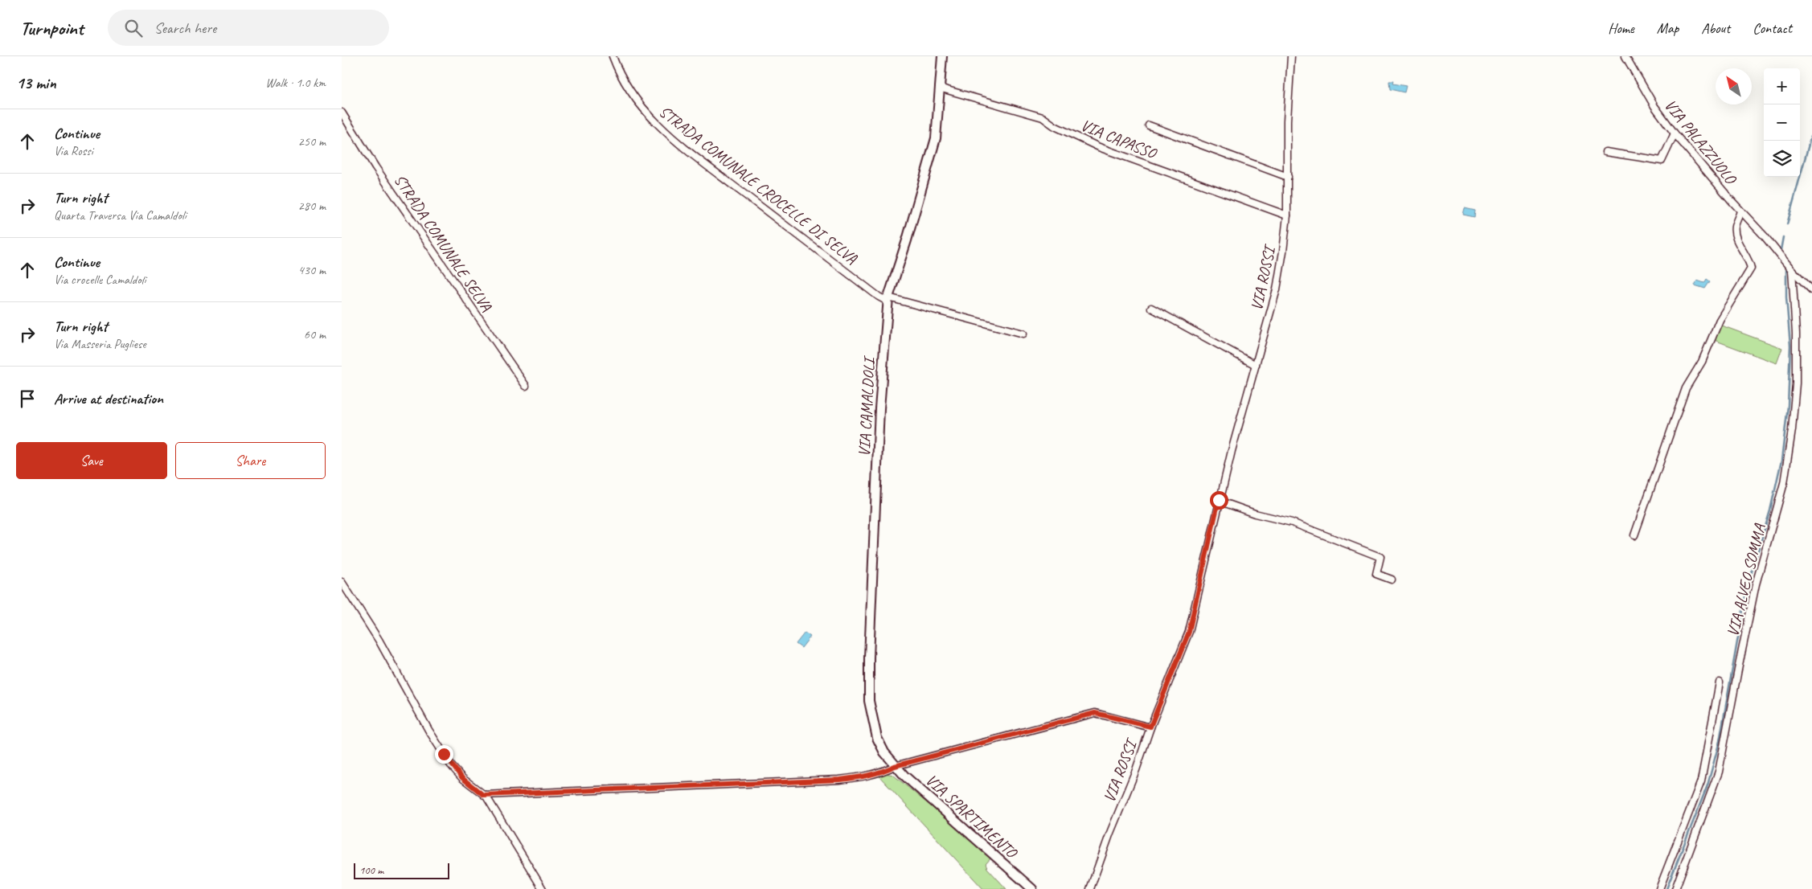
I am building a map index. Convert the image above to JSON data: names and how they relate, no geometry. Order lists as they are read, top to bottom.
{
  "streets": {
    "street": [
      "VIA CAPASSO",
      "VIA PALAZZUOLO",
      "STRADA COMUNALE CROCELLE DI SELVA",
      "STRADA COMUNALE SELVA",
      "VIA ROSSI",
      "VIA CAMALDOLI",
      "VIA ALVEO SOMMA",
      "VIA SPARTIMENTO"
    ]
  },
  "crossings": [
    ["VIA CAPASSO", "VIA ROSSI"],
    ["VIA CAPASSO", "VIA CAMALDOLI"],
    ["VIA PALAZZUOLO", "VIA ALVEO SOMMA"],
    ["STRADA COMUNALE CROCELLE DI SELVA", "VIA CAMALDOLI"],
    ["VIA CAMALDOLI", "VIA SPARTIMENTO"]
  ],
  "scale_bar": "100 m",
  "north": "top left",
  "page": {
    "header": "Turnpoint",
    "search": "Search here",
    "nav": [
      "Home",
      "Map",
      "About",
      "Contact"
    ],
    "heading": ["13 min", "Walk · 1.0 km"],
    "map_buttons": ["+", "−"],
    "list": [
      ["Continue", "Via Rossi", "250 m"],
      ["Turn right", "Quarta Traversa Via Camaldoli", "280 m"],
      ["Continue", "Via crocelle Camaldoli", "430 m"],
      ["Turn right", "Via Masseria Pugliese", "60 m"],
      "Arrive at destination"
    ],
    "buttons": ["Save", "Share"],
    "scale": "100 m"
  }
}
